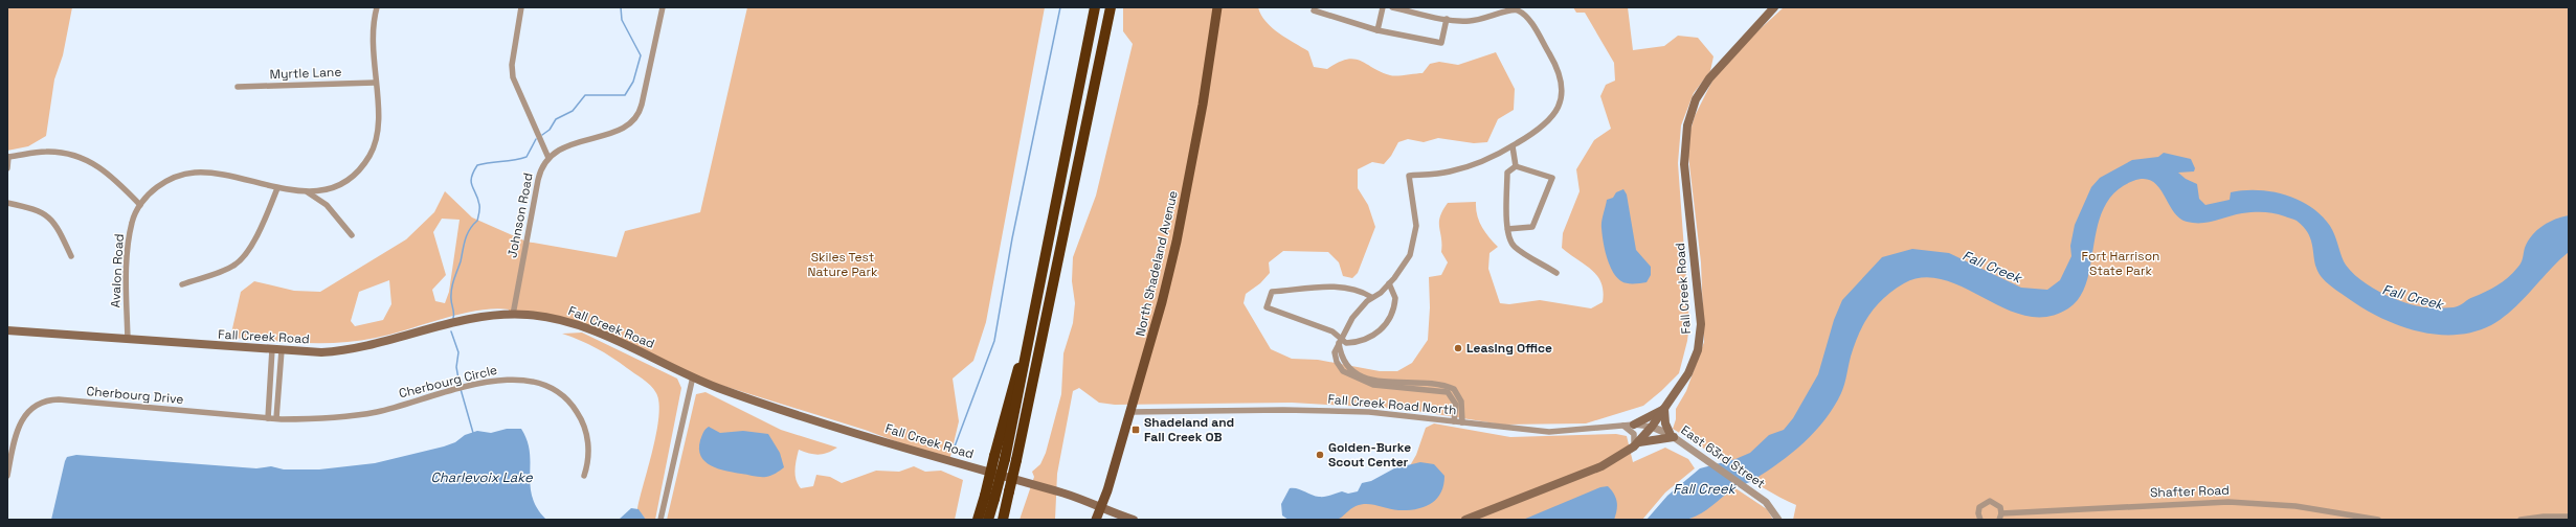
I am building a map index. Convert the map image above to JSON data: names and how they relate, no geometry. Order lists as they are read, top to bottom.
{
  "streets": {
    "main road": ["North Shadeland Avenue", "Fall Creek Road"],
    "street": [
      "Myrtle Lane",
      "Johnson Road",
      "Avalon Road",
      "Cherbourg Circle",
      "Cherbourg Drive",
      "Fall Creek Road North",
      "East 63rd Street",
      "Shafter Road"
    ]
  },
  "crossings": [
    ["Johnson Road", "Fall Creek Road"],
    ["North Shadeland Avenue", "Fall Creek Road"],
    ["North Shadeland Avenue", "Fall Creek Road North"],
    ["Avalon Road", "Fall Creek Road"],
    ["Fall Creek Road", "Fall Creek Road North"],
    ["Fall Creek Road", "East 63rd Street"],
    ["Cherbourg Circle", "Cherbourg Drive"],
    ["Fall Creek Road North", "East 63rd Street"]
  ],
  "water": ["Fall Creek", "Charlevoix Lake"],
  "parks": ["Fort Harrison State Park", "Skiles Test Nature Park"],
  "places": {
    "other": ["Leasing Office", "Golden-Burke Scout Center"],
    "transit": ["Shadeland and Fall Creek OB"]
  }
}
